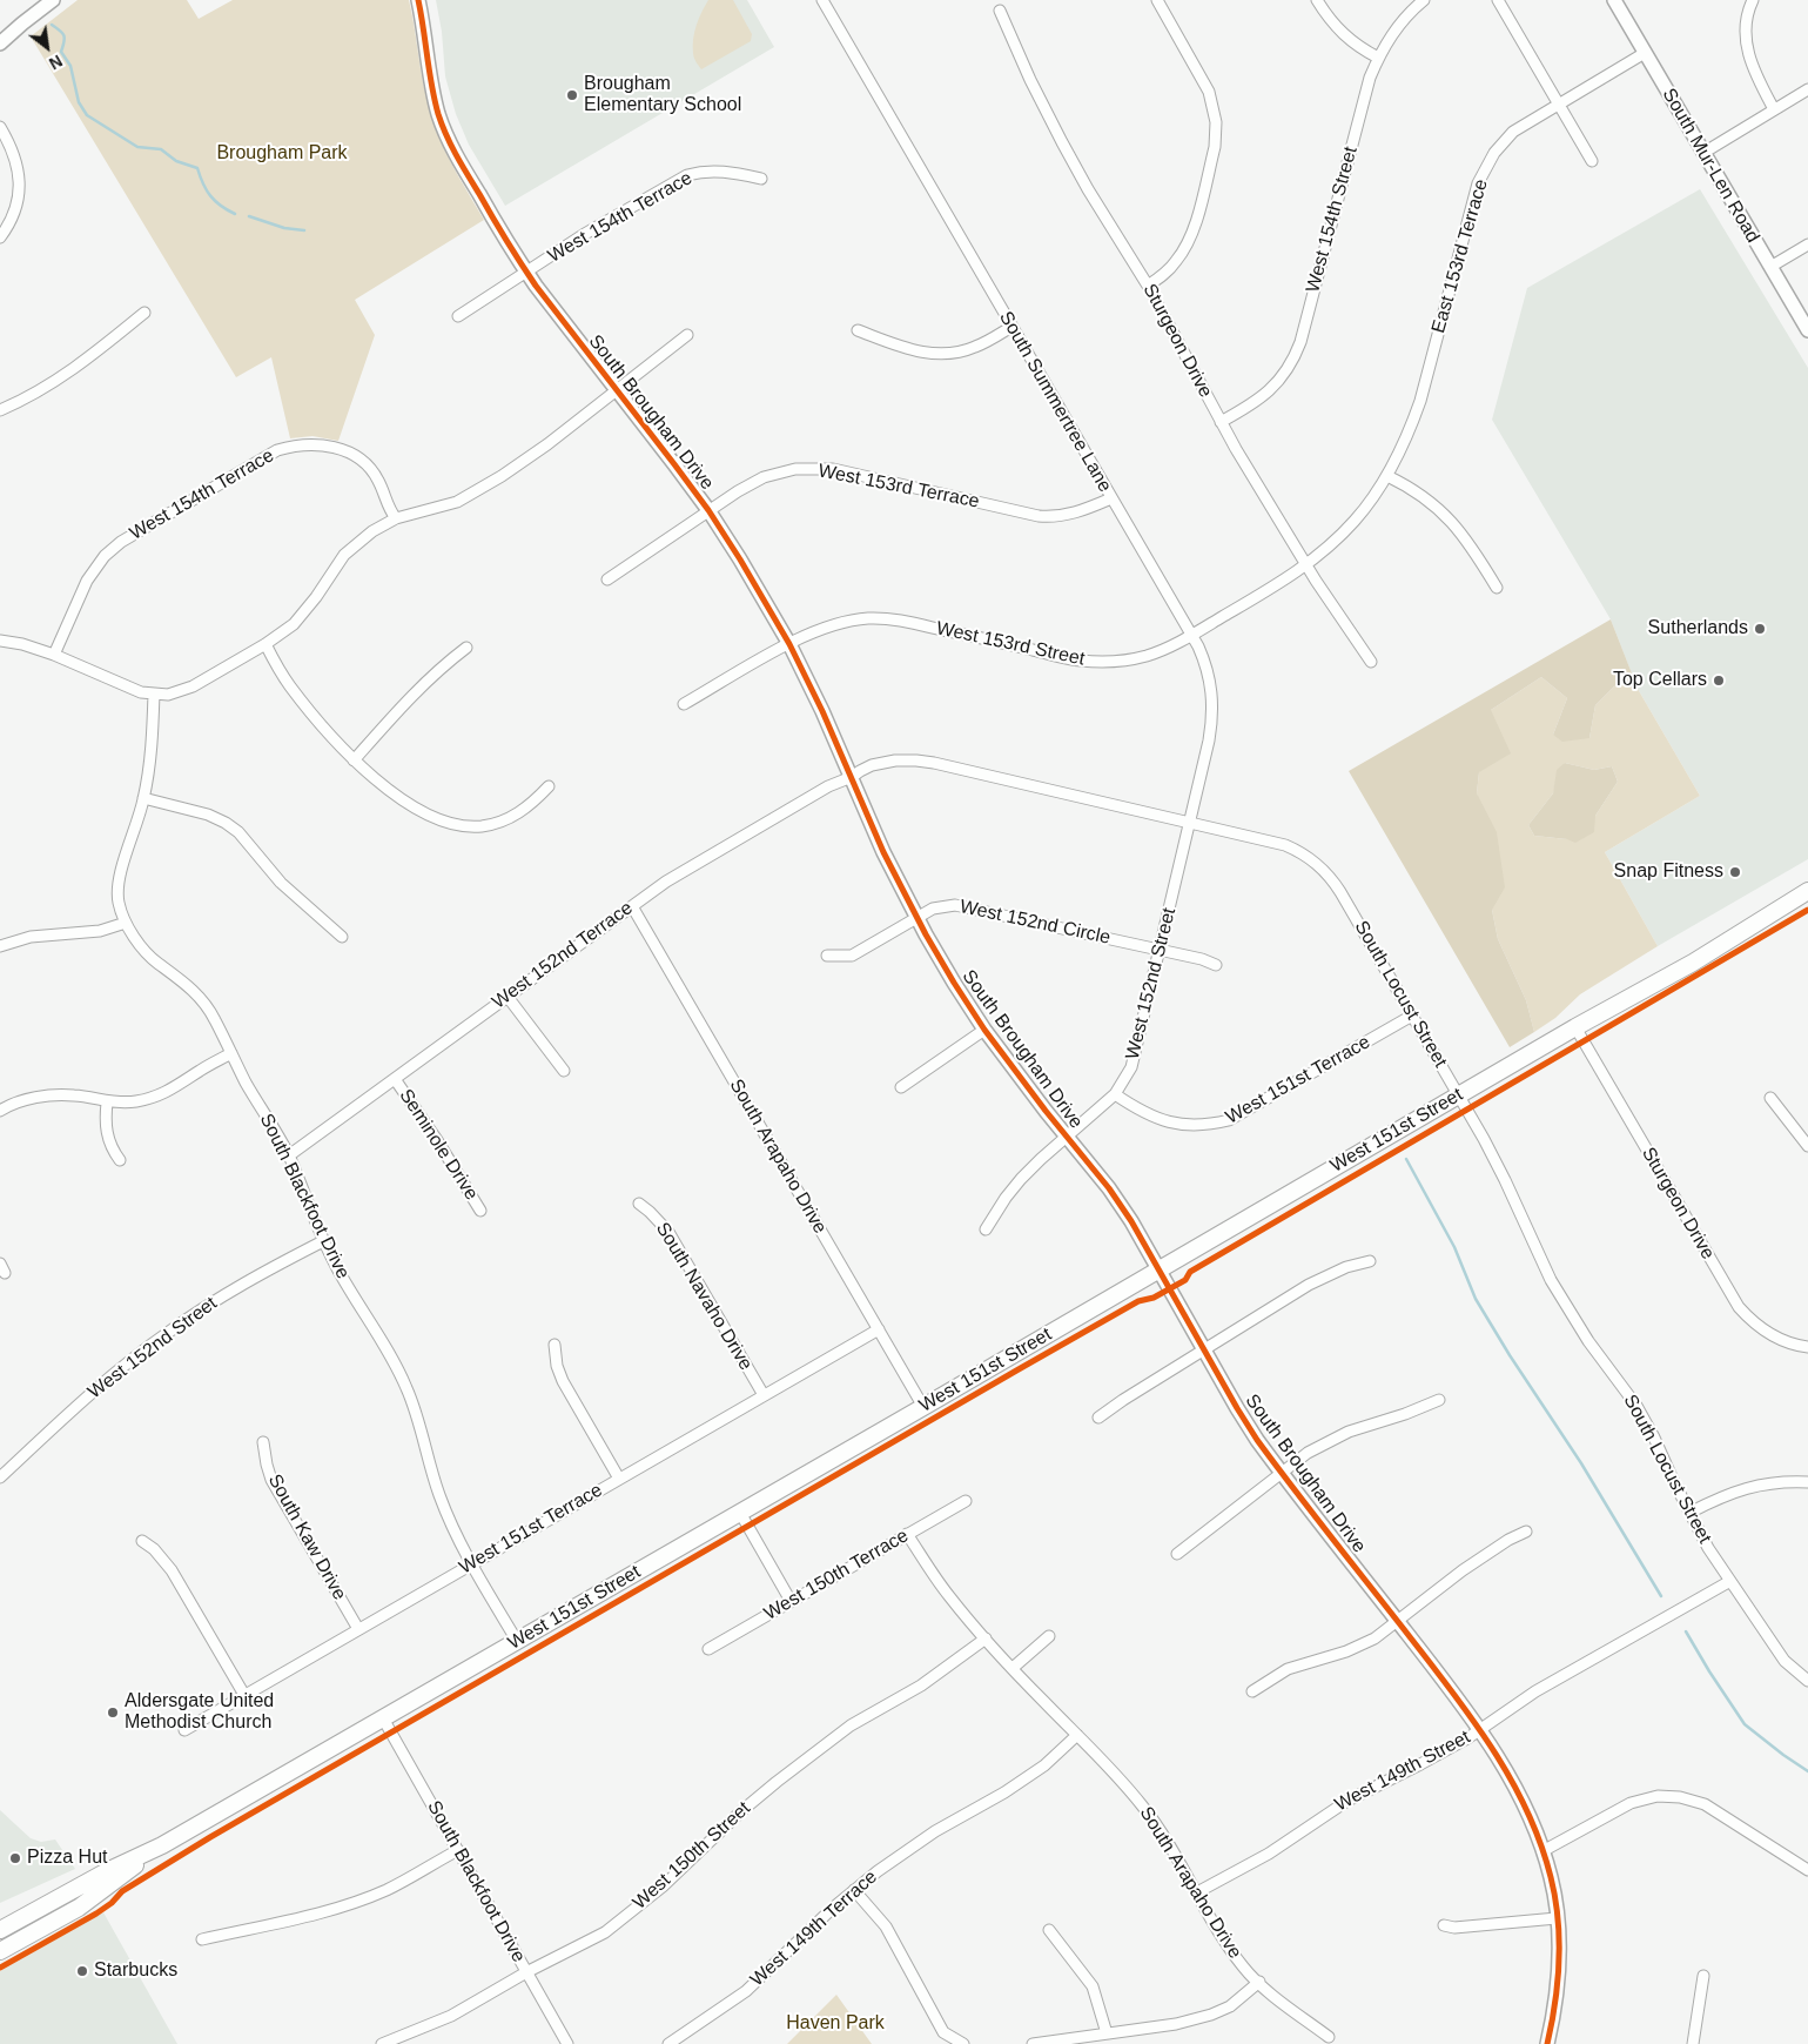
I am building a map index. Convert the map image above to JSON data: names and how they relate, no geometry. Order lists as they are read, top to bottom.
{
  "streets": {
    "main road": ["West 151st Street"],
    "street": [
      "South Mur-Len Road",
      "West 154th Terrace",
      "West 154th Street",
      "East 153rd Terrace",
      "Sturgeon Drive",
      "South Summertree Lane",
      "South Brougham Drive",
      "West 153rd Terrace",
      "West 153rd Street",
      "West 152nd Circle",
      "West 152nd Terrace",
      "West 152nd Street",
      "South Locust Street",
      "West 151st Terrace",
      "Seminole Drive",
      "South Arapaho Drive",
      "South Blackfoot Drive",
      "South Navaho Drive",
      "South Kaw Drive",
      "West 150th Terrace",
      "West 149th Street",
      "West 150th Street",
      "West 149th Terrace"
    ]
  },
  "crossings": [
    ["South Mur-Len Road", "East 153rd Terrace"],
    ["West 154th Terrace", "South Brougham Drive"],
    ["West 154th Street", "Sturgeon Drive"],
    ["East 153rd Terrace", "West 153rd Street"],
    ["Sturgeon Drive", "West 153rd Street"],
    ["Sturgeon Drive", "West 151st Street"],
    ["South Summertree Lane", "West 153rd Terrace"],
    ["South Summertree Lane", "West 153rd Street"],
    ["South Summertree Lane", "West 152nd Street"],
    ["South Summertree Lane", "South Locust Street"],
    ["South Brougham Drive", "West 153rd Terrace"],
    ["South Brougham Drive", "West 153rd Street"],
    ["South Brougham Drive", "West 152nd Circle"],
    ["South Brougham Drive", "West 152nd Terrace"],
    ["South Brougham Drive", "West 152nd Street"],
    ["South Brougham Drive", "South Locust Street"],
    ["South Brougham Drive", "West 151st Street"],
    ["South Brougham Drive", "West 149th Street"],
    ["West 152nd Circle", "West 152nd Street"],
    ["West 152nd Terrace", "South Locust Street"],
    ["West 152nd Terrace", "Seminole Drive"],
    ["West 152nd Terrace", "South Arapaho Drive"],
    ["West 152nd Terrace", "South Blackfoot Drive"],
    ["West 152nd Street", "South Locust Street"],
    ["West 152nd Street", "West 151st Terrace"],
    ["West 152nd Street", "South Blackfoot Drive"],
    ["South Locust Street", "West 151st Terrace"],
    ["South Locust Street", "West 151st Street"],
    ["South Locust Street", "West 149th Street"],
    ["West 151st Terrace", "South Arapaho Drive"],
    ["West 151st Terrace", "South Blackfoot Drive"],
    ["West 151st Terrace", "South Navaho Drive"],
    ["West 151st Terrace", "South Kaw Drive"],
    ["West 151st Street", "South Arapaho Drive"],
    ["West 151st Street", "South Blackfoot Drive"],
    ["South Arapaho Drive", "West 150th Terrace"],
    ["South Arapaho Drive", "West 149th Street"],
    ["South Arapaho Drive", "West 150th Street"],
    ["South Arapaho Drive", "West 149th Terrace"],
    ["South Blackfoot Drive", "West 150th Street"]
  ],
  "parks": ["Brougham Park", "Haven Park"],
  "places": [
    "Brougham Elementary School",
    "Sutherlands",
    "Top Cellars",
    "Snap Fitness",
    "Aldersgate United Methodist Church",
    "Pizza Hut",
    "Starbucks"
  ],
  "north": "bottom right"
}
